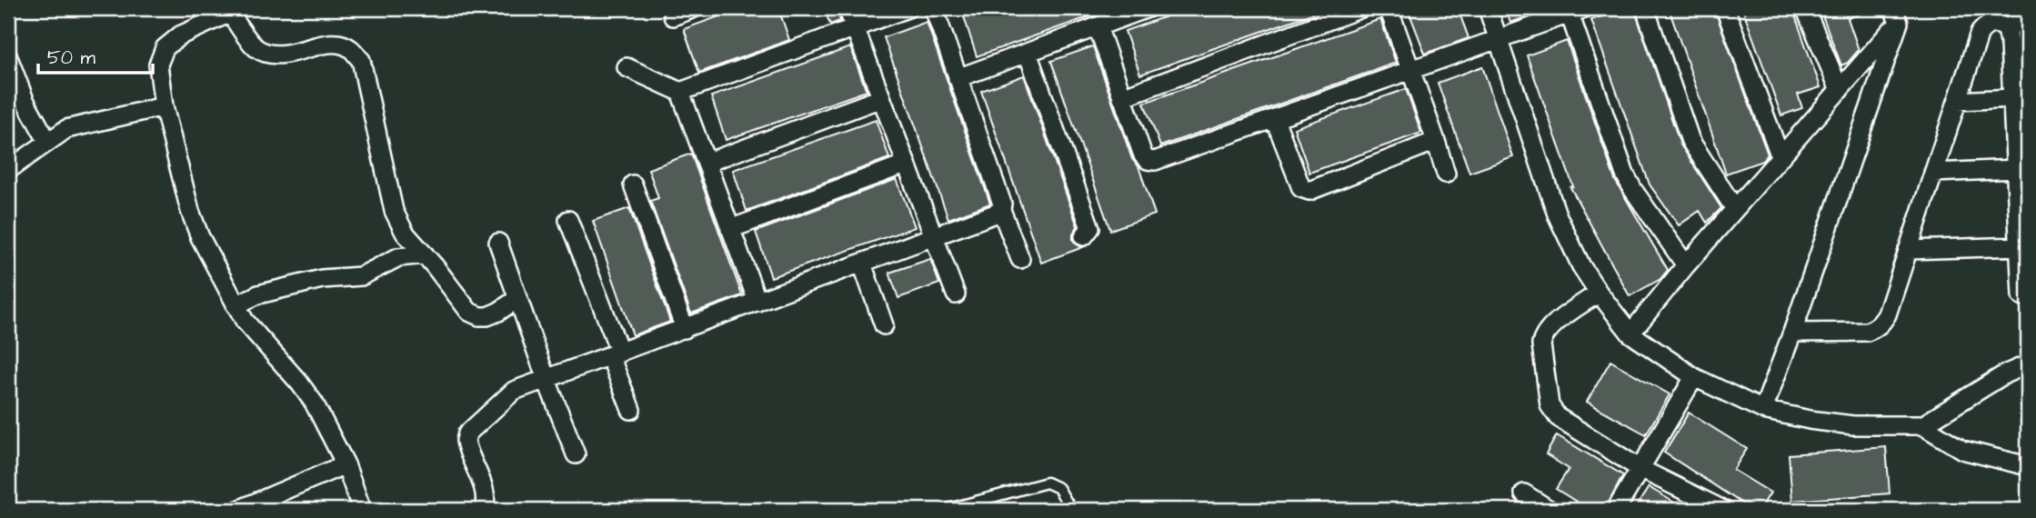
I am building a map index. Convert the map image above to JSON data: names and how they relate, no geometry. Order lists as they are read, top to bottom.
{
  "scale_bar": "50 m"
}
